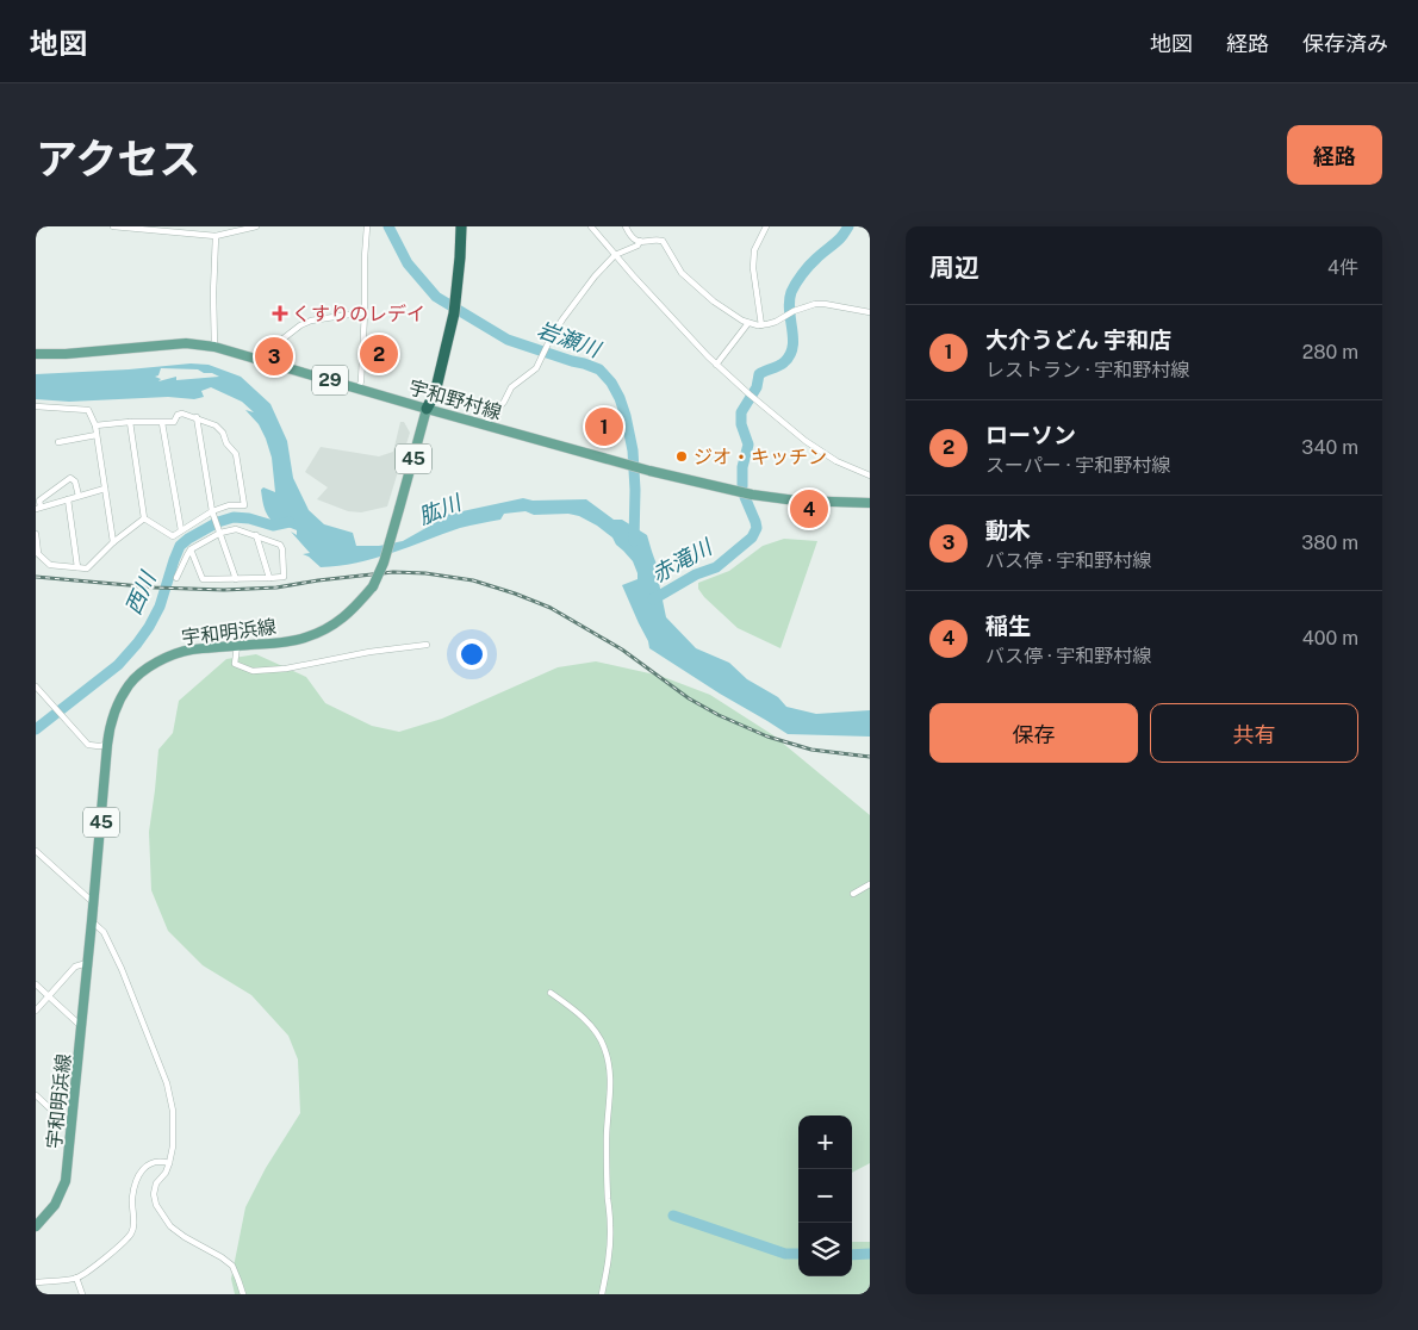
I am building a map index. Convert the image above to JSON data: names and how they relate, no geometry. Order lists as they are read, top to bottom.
{
  "streets": {
    "main road": [
      "29",
      "宇和野村線",
      "45",
      "宇和明浜線"
    ]
  },
  "crossings": [
    ["宇和野村線", "宇和明浜線"]
  ],
  "water": [
    "岩瀬川",
    "肱川",
    "赤滝川",
    "西川"
  ],
  "places": {
    "health": ["くすりのレデイ"],
    "other": ["ジオ・キッチン"]
  },
  "page": {
    "header": "地図",
    "nav": ["地図", "経路", "保存済み"],
    "title": "アクセス",
    "buttons": [
      "経路",
      ["保存", "共有"]
    ],
    "heading": ["周辺", "4件"],
    "list": [
      {
        "mark": "1",
        "name": "大介うどん 宇和店",
        "note": "レストラン · 宇和野村線",
        "value": "280 m"
      },
      {
        "mark": "2",
        "name": "ローソン",
        "note": "スーパー · 宇和野村線",
        "value": "340 m"
      },
      {
        "mark": "3",
        "name": "動木",
        "note": "バス停 · 宇和野村線",
        "value": "380 m"
      },
      {
        "mark": "4",
        "name": "稲生",
        "note": "バス停 · 宇和野村線",
        "value": "400 m"
      }
    ],
    "pins": [
      "2",
      "3",
      "1",
      "4"
    ],
    "map_buttons": ["+", "−"]
  }
}
